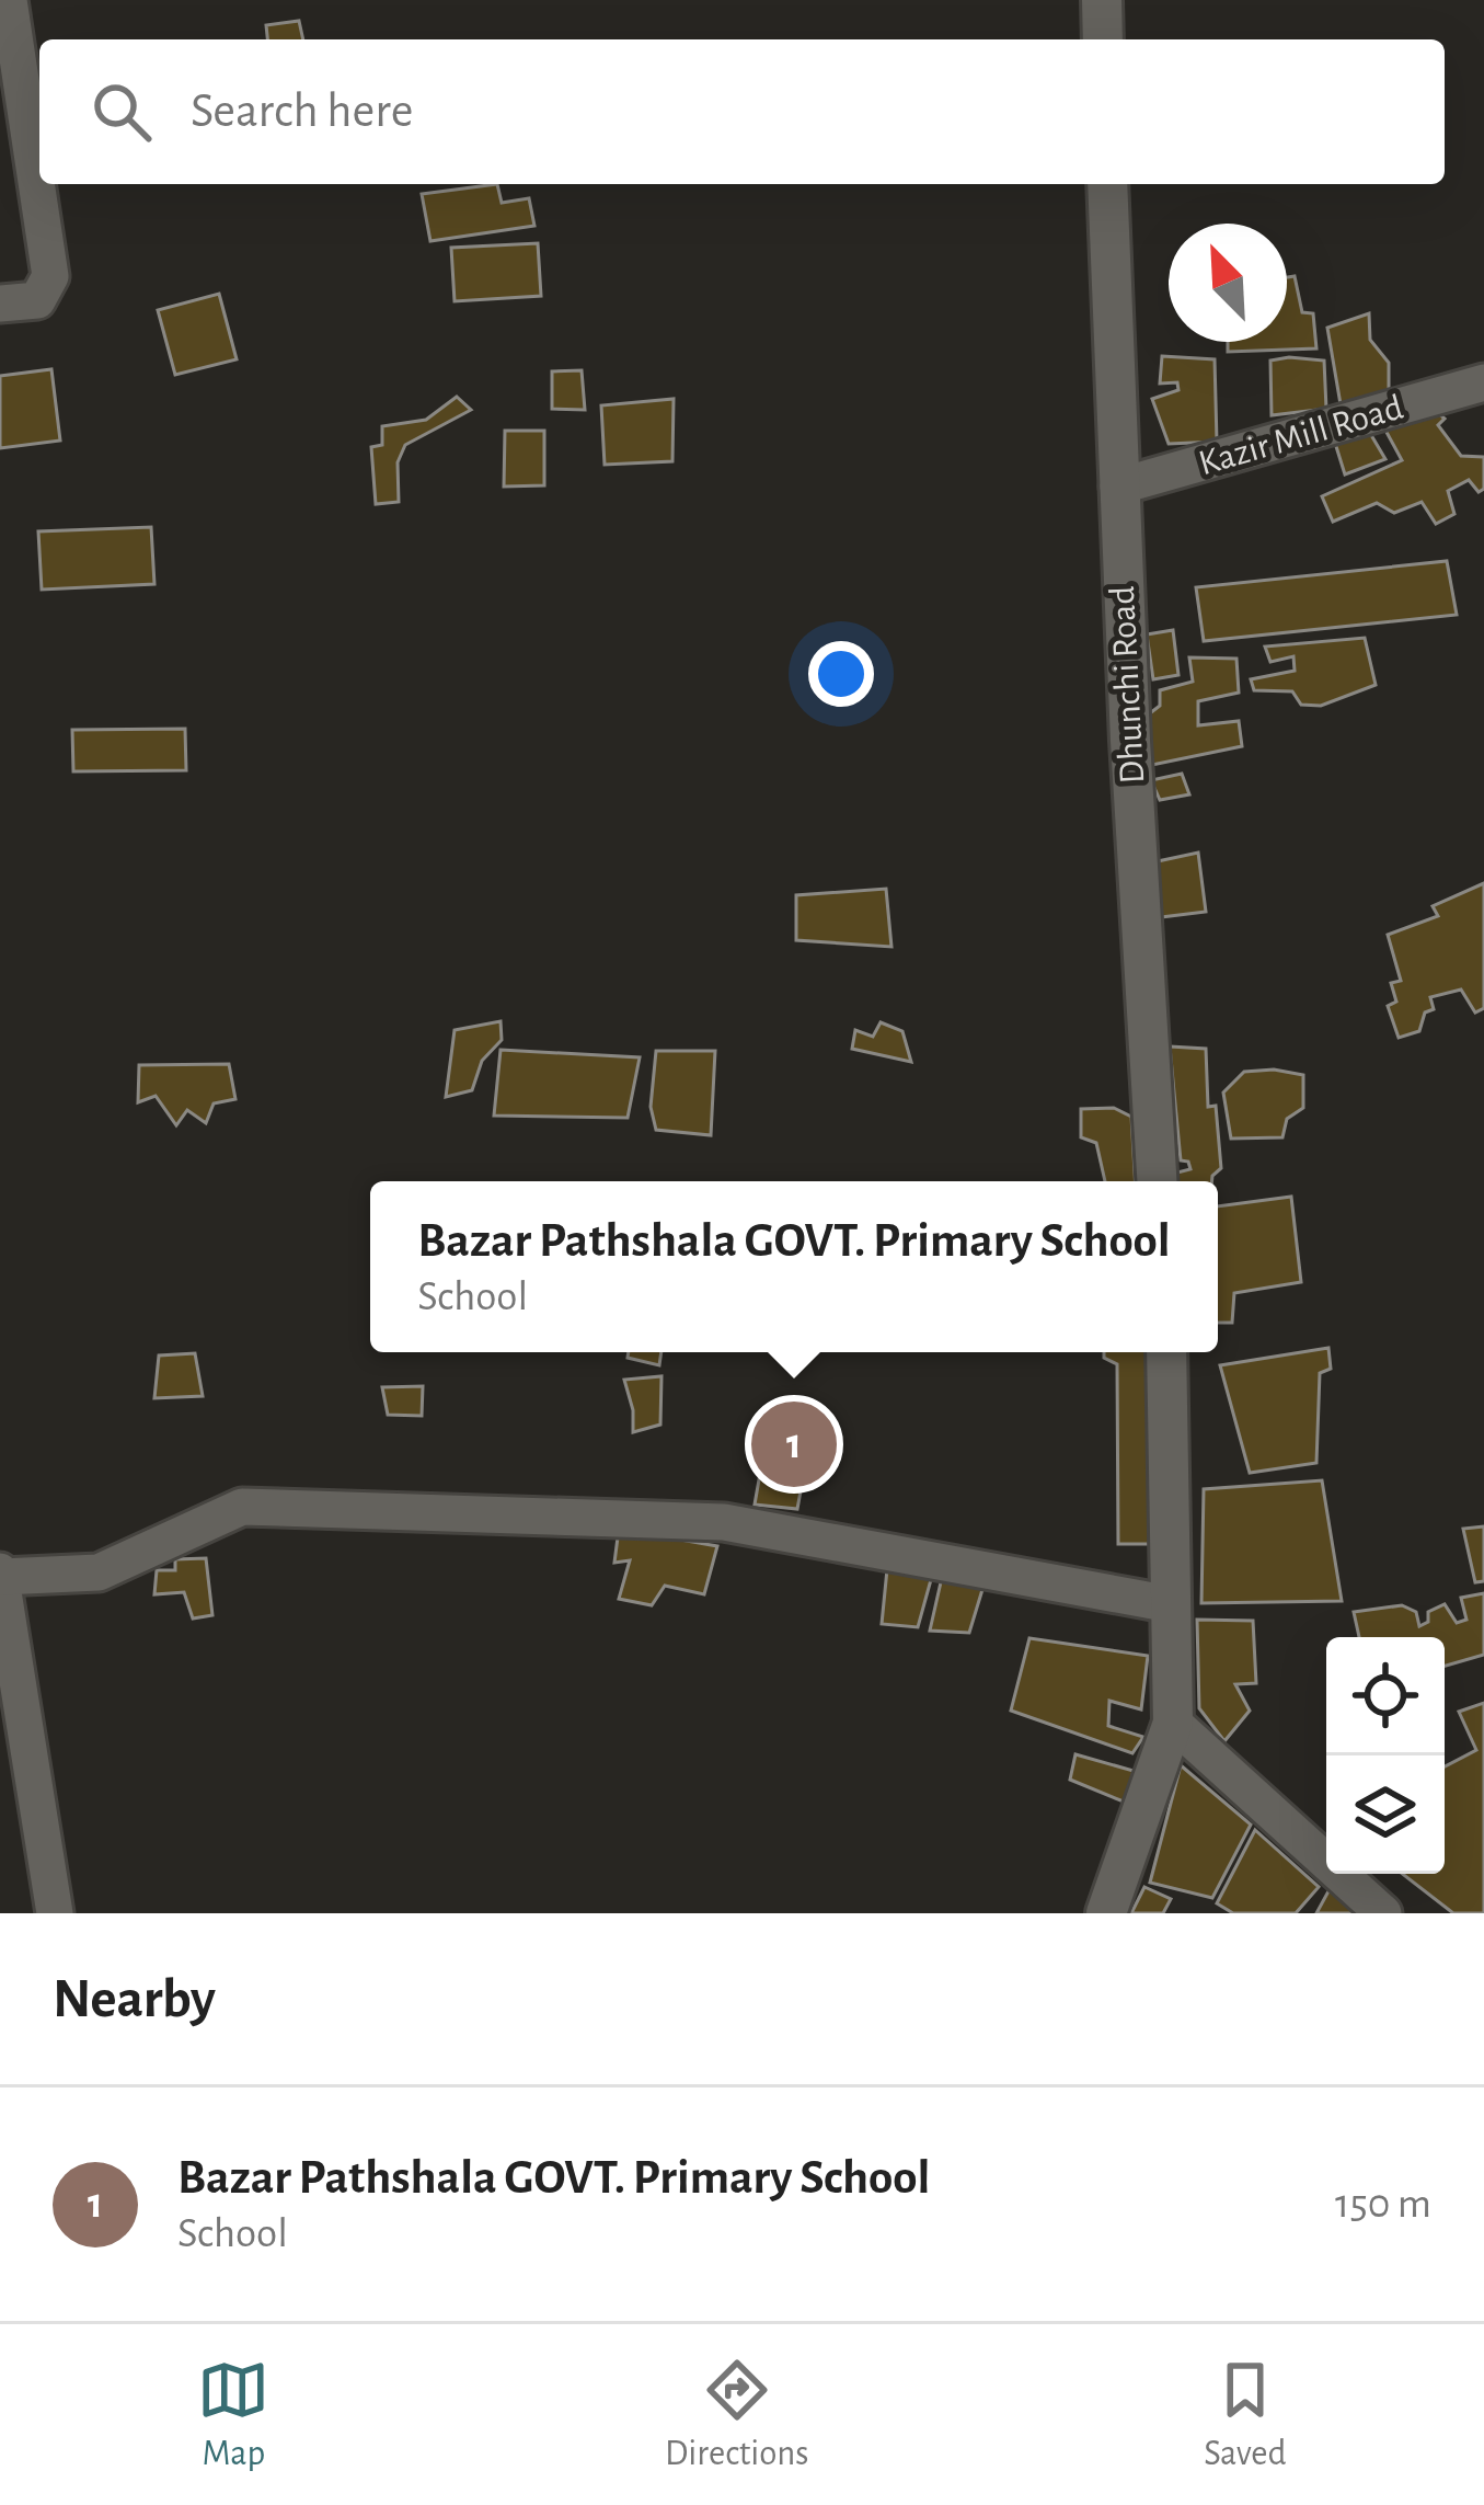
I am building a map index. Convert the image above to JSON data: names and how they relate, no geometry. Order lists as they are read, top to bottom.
{
  "streets": {
    "street": ["Kazir Mill Road", "Dhunchi Road"]
  },
  "crossings": [
    ["Kazir Mill Road", "Dhunchi Road"]
  ],
  "north": "top left",
  "page": {
    "search": "Search here",
    "popup": ["Bazar Pathshala GOVT. Primary School", "School"],
    "pins": "1",
    "heading": "Nearby",
    "list": [
      {
        "mark": "1",
        "name": "Bazar Pathshala GOVT. Primary School",
        "note": "School",
        "value": "150 m"
      }
    ],
    "nav": ["Map", "Directions", "Saved"]
  }
}
